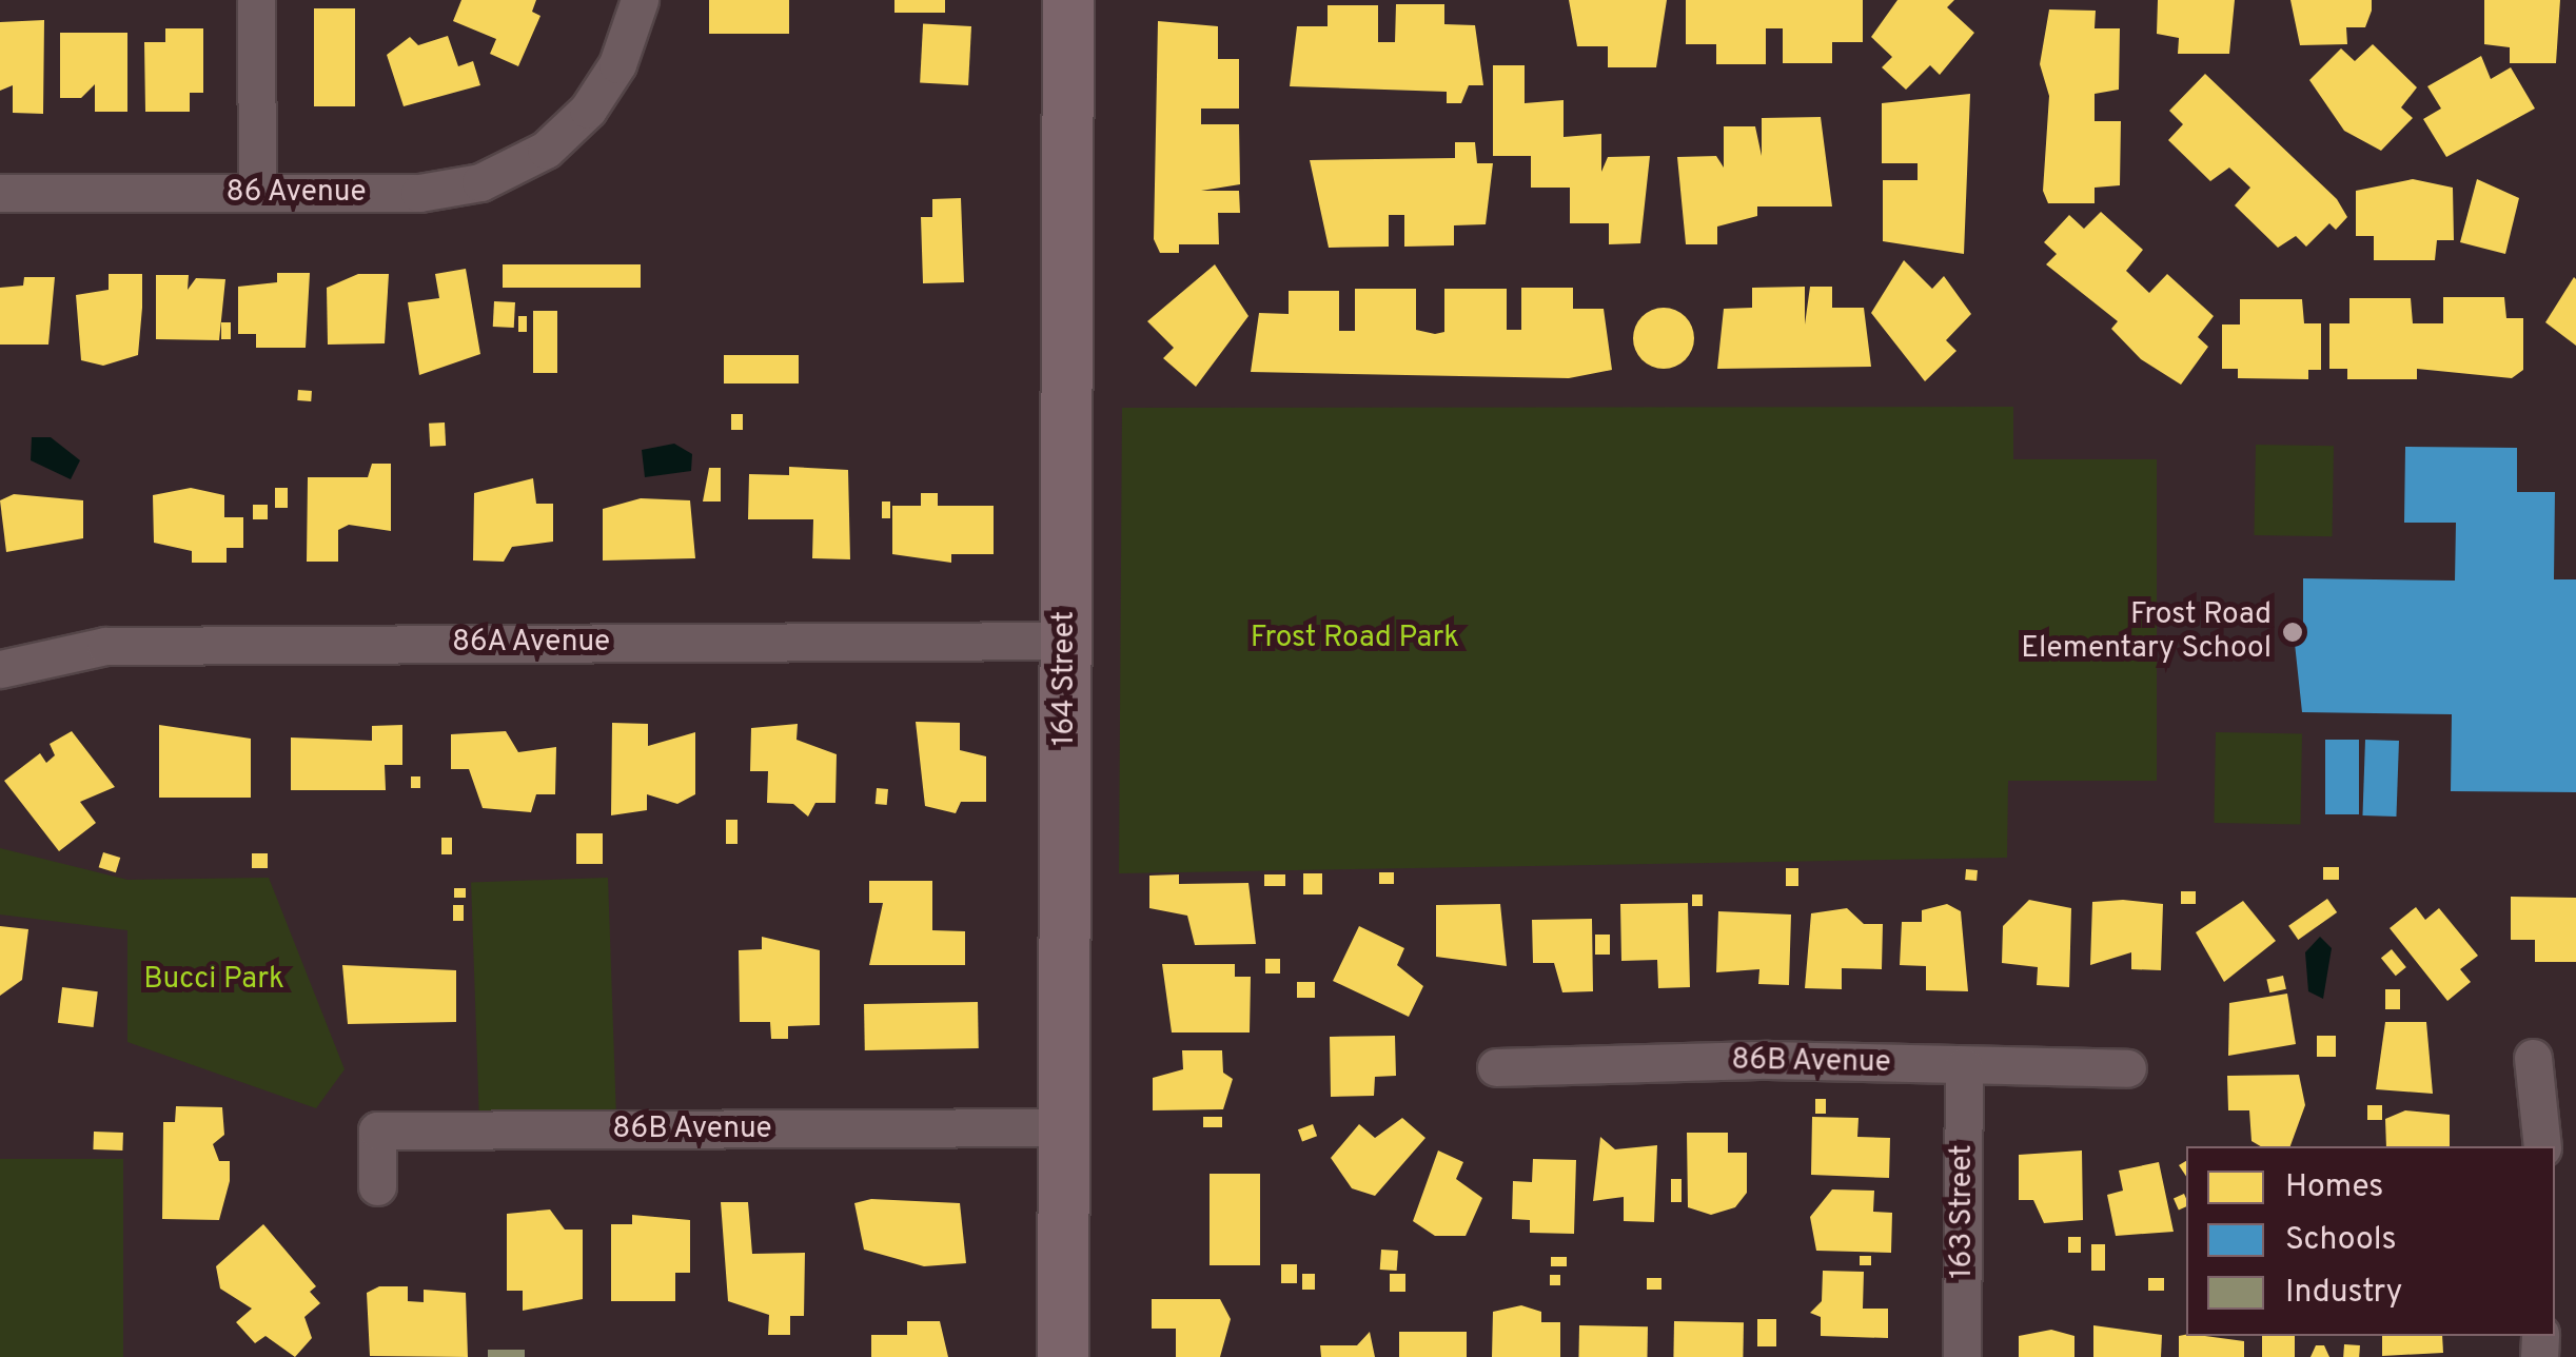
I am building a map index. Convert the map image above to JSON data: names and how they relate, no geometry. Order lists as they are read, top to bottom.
{
  "streets": {
    "street": [
      "86 Avenue",
      "86A Avenue",
      "164 Street",
      "86B Avenue",
      "163 Street"
    ]
  },
  "crossings": [
    ["86A Avenue", "164 Street"],
    ["164 Street", "86B Avenue"],
    ["86B Avenue", "163 Street"]
  ],
  "parks": ["Frost Road Park", "Bucci Park"],
  "places": ["Frost Road Elementary School"],
  "legend": ["Homes", "Schools", "Industry"]
}
